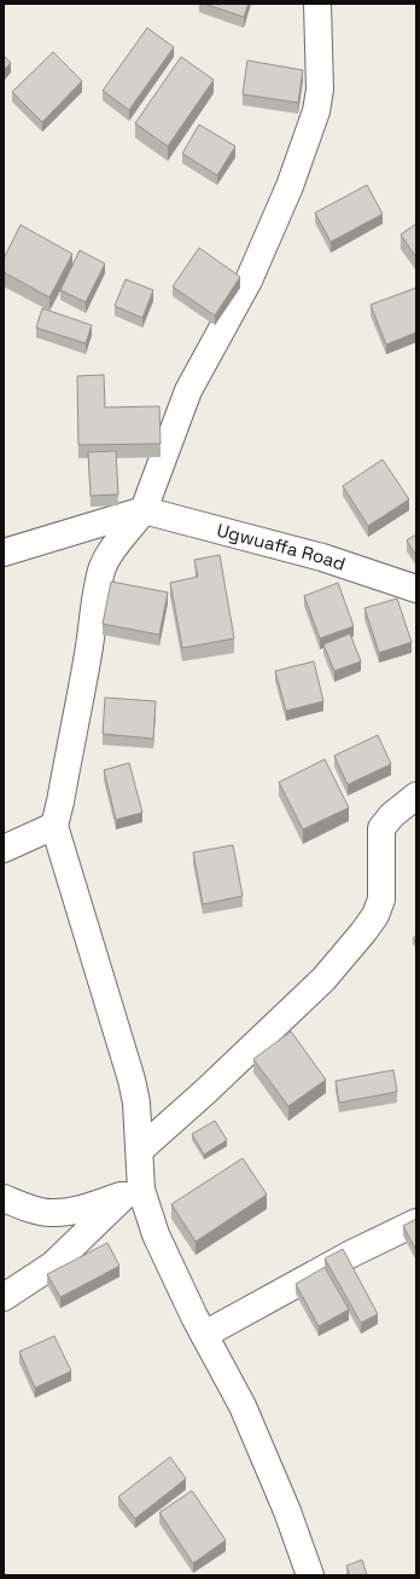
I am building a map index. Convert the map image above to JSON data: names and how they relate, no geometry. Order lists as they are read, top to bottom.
{
  "streets": {
    "street": ["Ugwuaffa Road"]
  }
}
